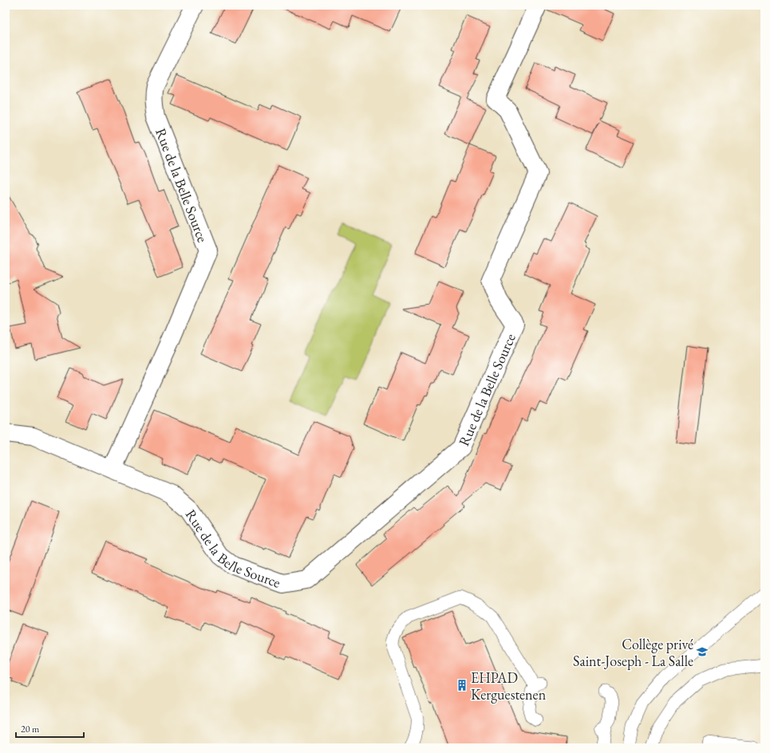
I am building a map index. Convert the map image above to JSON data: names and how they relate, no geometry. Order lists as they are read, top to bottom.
{
  "streets": {
    "street": ["Rue de la Belle Source"]
  },
  "places": {
    "school or university": ["Collège privé Saint-Joseph - La Salle"],
    "building": ["EHPAD Kerguestenen"]
  },
  "scale_bar": "20 m"
}
